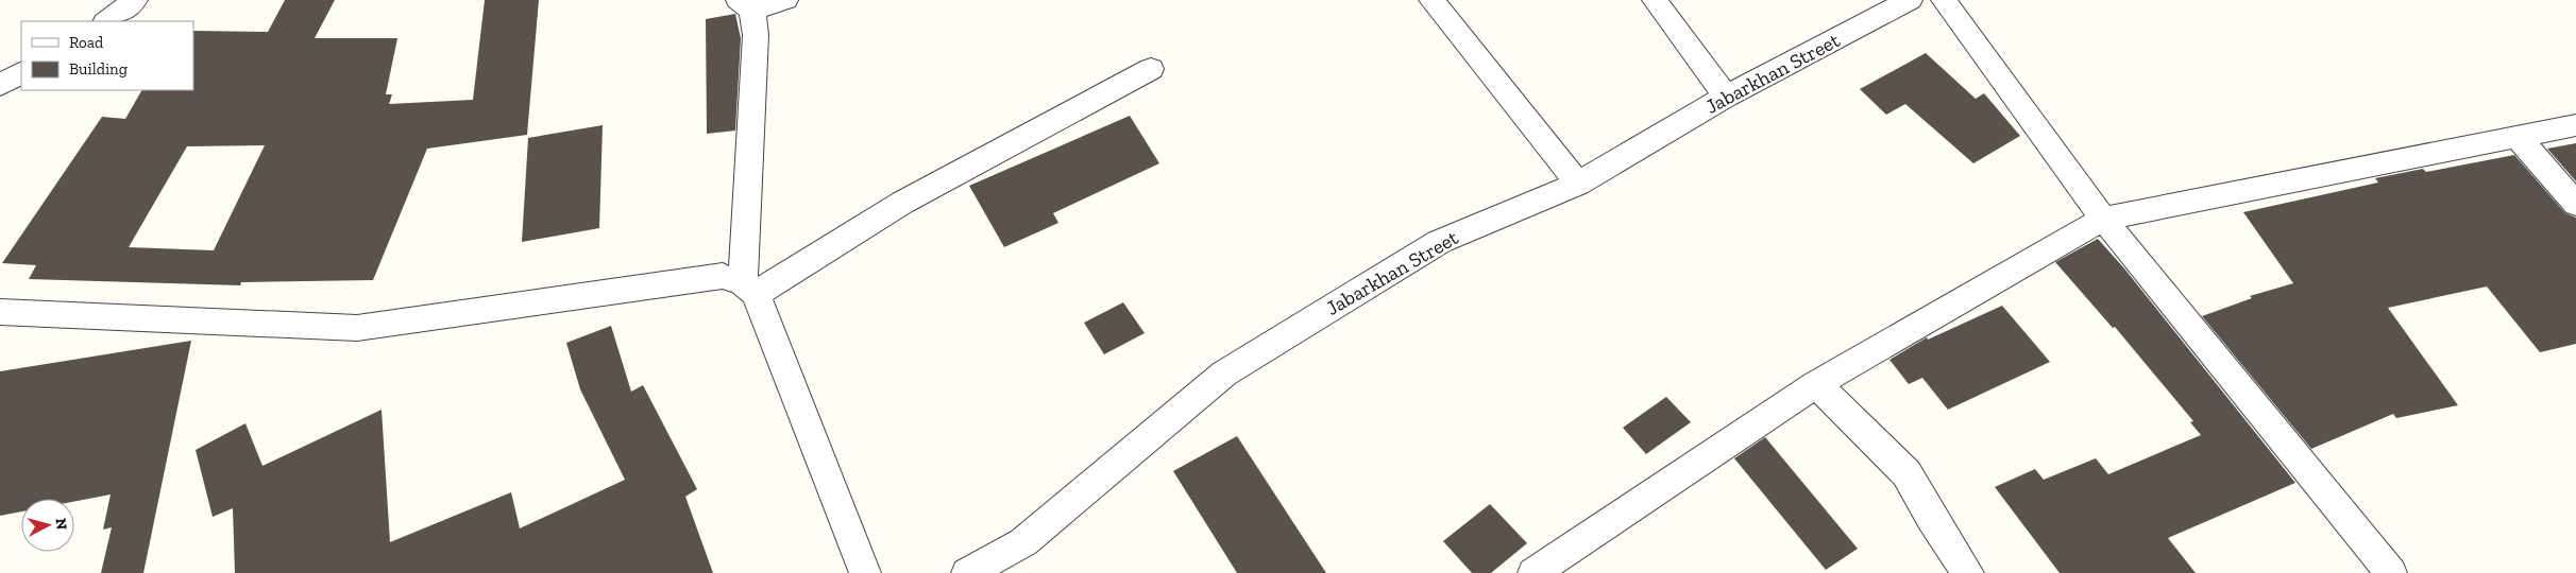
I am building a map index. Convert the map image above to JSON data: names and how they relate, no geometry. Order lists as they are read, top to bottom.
{
  "streets": {
    "street": ["Jabarkhan Street"]
  },
  "legend": ["Road", "Building"],
  "north": "right"
}
